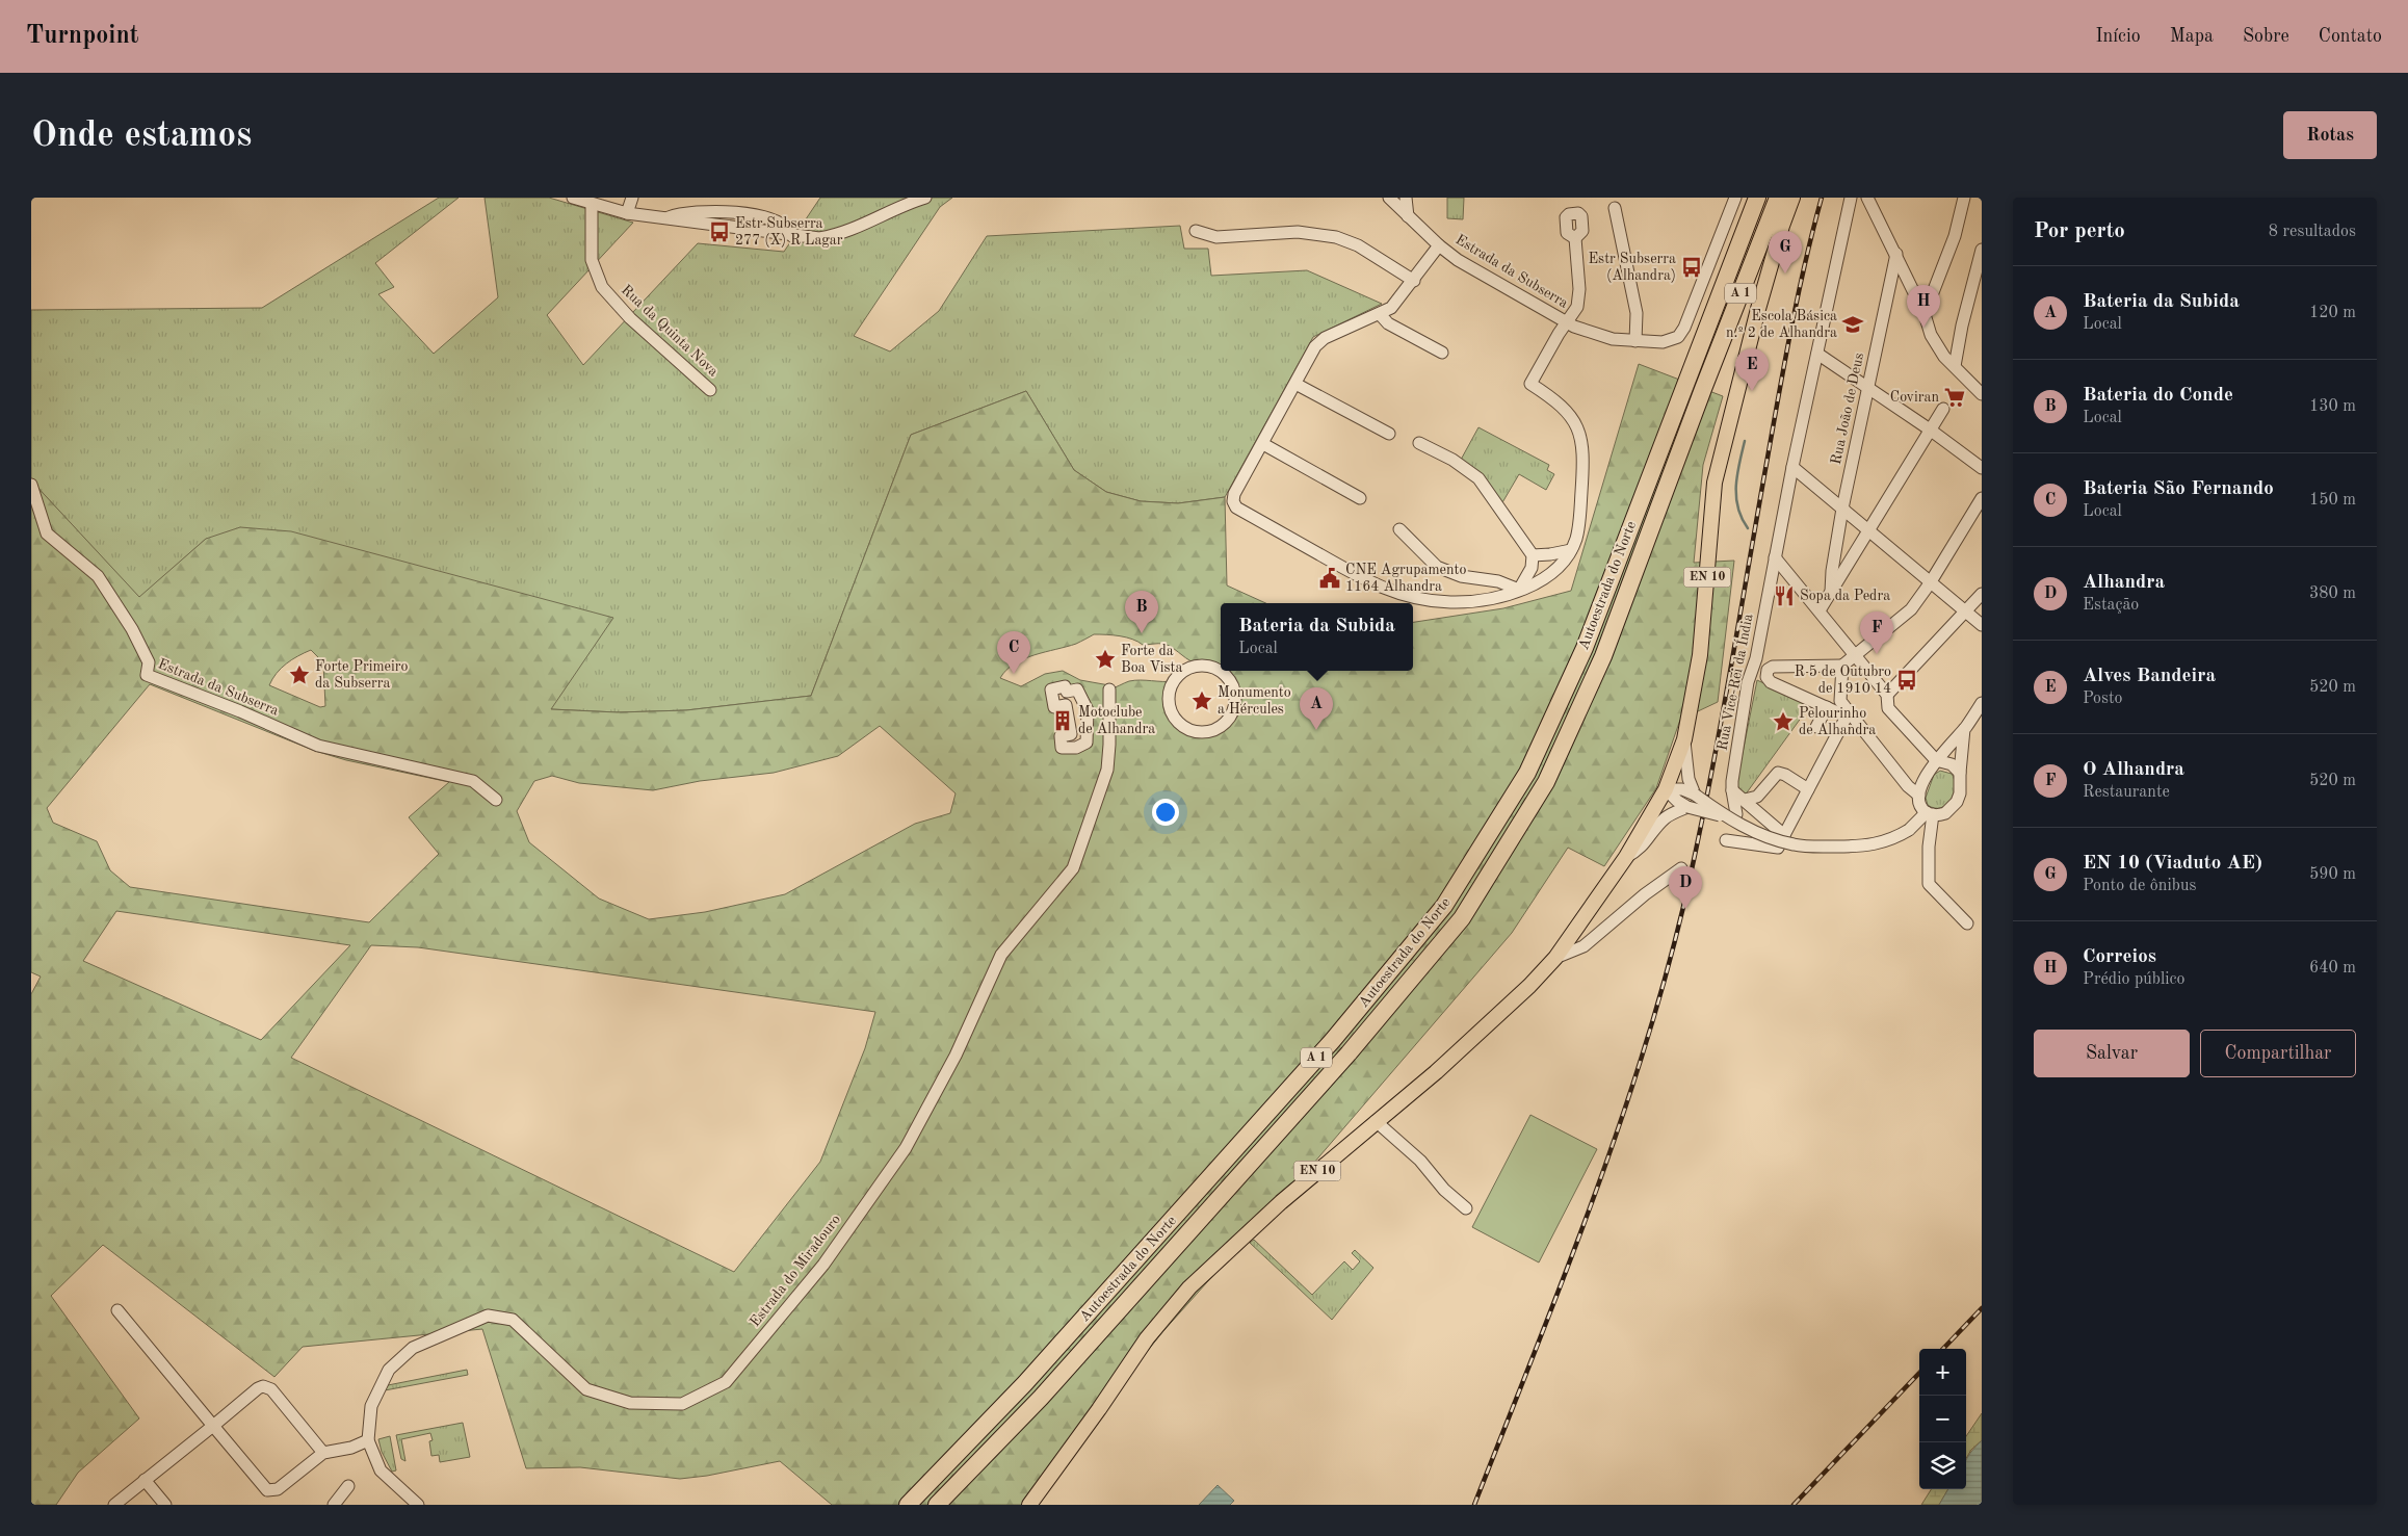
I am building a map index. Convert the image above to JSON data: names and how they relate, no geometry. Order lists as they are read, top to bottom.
{
  "streets": {
    "highway": ["A 1", "Autoestrada do Norte"],
    "main road": ["EN 10"],
    "street": [
      "Estrada da Subserra",
      "Rua da Quinta Nova",
      "Rua João de Deus",
      "Rua Vice-Rei da Índia",
      "Estrada do Miradouro"
    ]
  },
  "places": {
    "bus stop": ["Estr Subserra 277 (X) R Lagar", "Estr Subserra (Alhandra)", "R 5 de Outubro de 1910 14"],
    "school or university": ["Escola Básica n.º 2 de Alhandra"],
    "supermarket": ["Coviran"],
    "public building": ["CNE Agrupamento 1164 Alhandra"],
    "restaurant": ["Sopa da Pedra"],
    "place": [
      "Forte da Boa Vista",
      "Forte Primeiro da Subserra",
      "Monumento a Hércules",
      "Pelourinho de Alhandra"
    ],
    "building": ["Motoclube de Alhandra"]
  },
  "page": {
    "header": "Turnpoint",
    "nav": [
      "Início",
      "Mapa",
      "Sobre",
      "Contato"
    ],
    "buttons": [
      "Rotas",
      ["Salvar", "Compartilhar"]
    ],
    "title": "Onde estamos",
    "heading": ["Por perto", "8 resultados"],
    "pins": [
      "G",
      "H",
      "E",
      "B",
      "F",
      "C",
      "A",
      "D"
    ],
    "list": [
      {
        "mark": "A",
        "name": "Bateria da Subida",
        "note": "Local",
        "value": "120 m"
      },
      {
        "mark": "B",
        "name": "Bateria do Conde",
        "note": "Local",
        "value": "130 m"
      },
      {
        "mark": "C",
        "name": "Bateria São Fernando",
        "note": "Local",
        "value": "150 m"
      },
      {
        "mark": "D",
        "name": "Alhandra",
        "note": "Estação",
        "value": "380 m"
      },
      {
        "mark": "E",
        "name": "Alves Bandeira",
        "note": "Posto",
        "value": "520 m"
      },
      {
        "mark": "F",
        "name": "O Alhandra",
        "note": "Restaurante",
        "value": "520 m"
      },
      {
        "mark": "G",
        "name": "EN 10 (Viaduto AE)",
        "note": "Ponto de ônibus",
        "value": "590 m"
      },
      {
        "mark": "H",
        "name": "Correios",
        "note": "Prédio público",
        "value": "640 m"
      }
    ],
    "popup": ["Bateria da Subida", "Local"],
    "map_buttons": ["+", "−"]
  }
}
